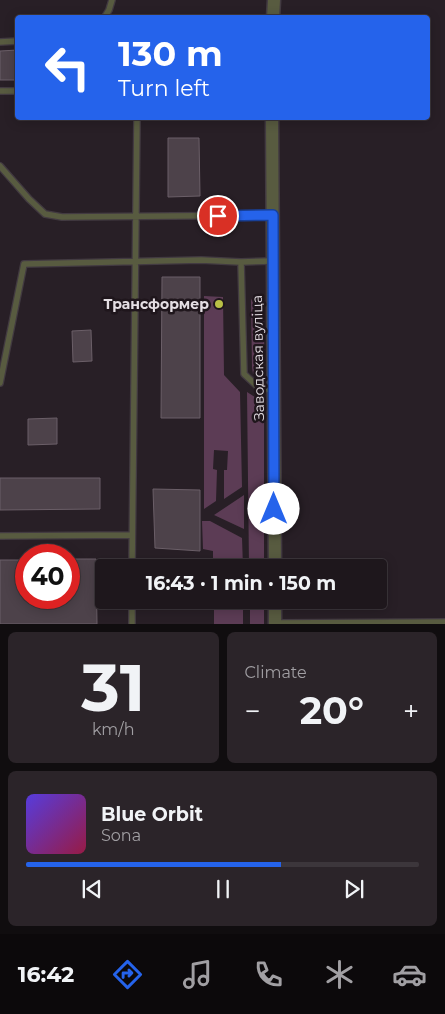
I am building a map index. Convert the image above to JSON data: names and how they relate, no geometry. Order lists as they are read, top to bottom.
{
  "streets": {
    "street": ["Заводская вуліца"]
  },
  "places": ["Трансформер"],
  "page": {
    "turn": ["130 m", "Turn left"],
    "limit": "40",
    "trip": "16:43 · 1 min · 150 m",
    "tile": [
      ["31", "km/h"],
      "Climate"
    ],
    "heat": ["−", "20°", "+"],
    "song": ["Blue Orbit", "Sona"],
    "tabs": "16:42"
  }
}
